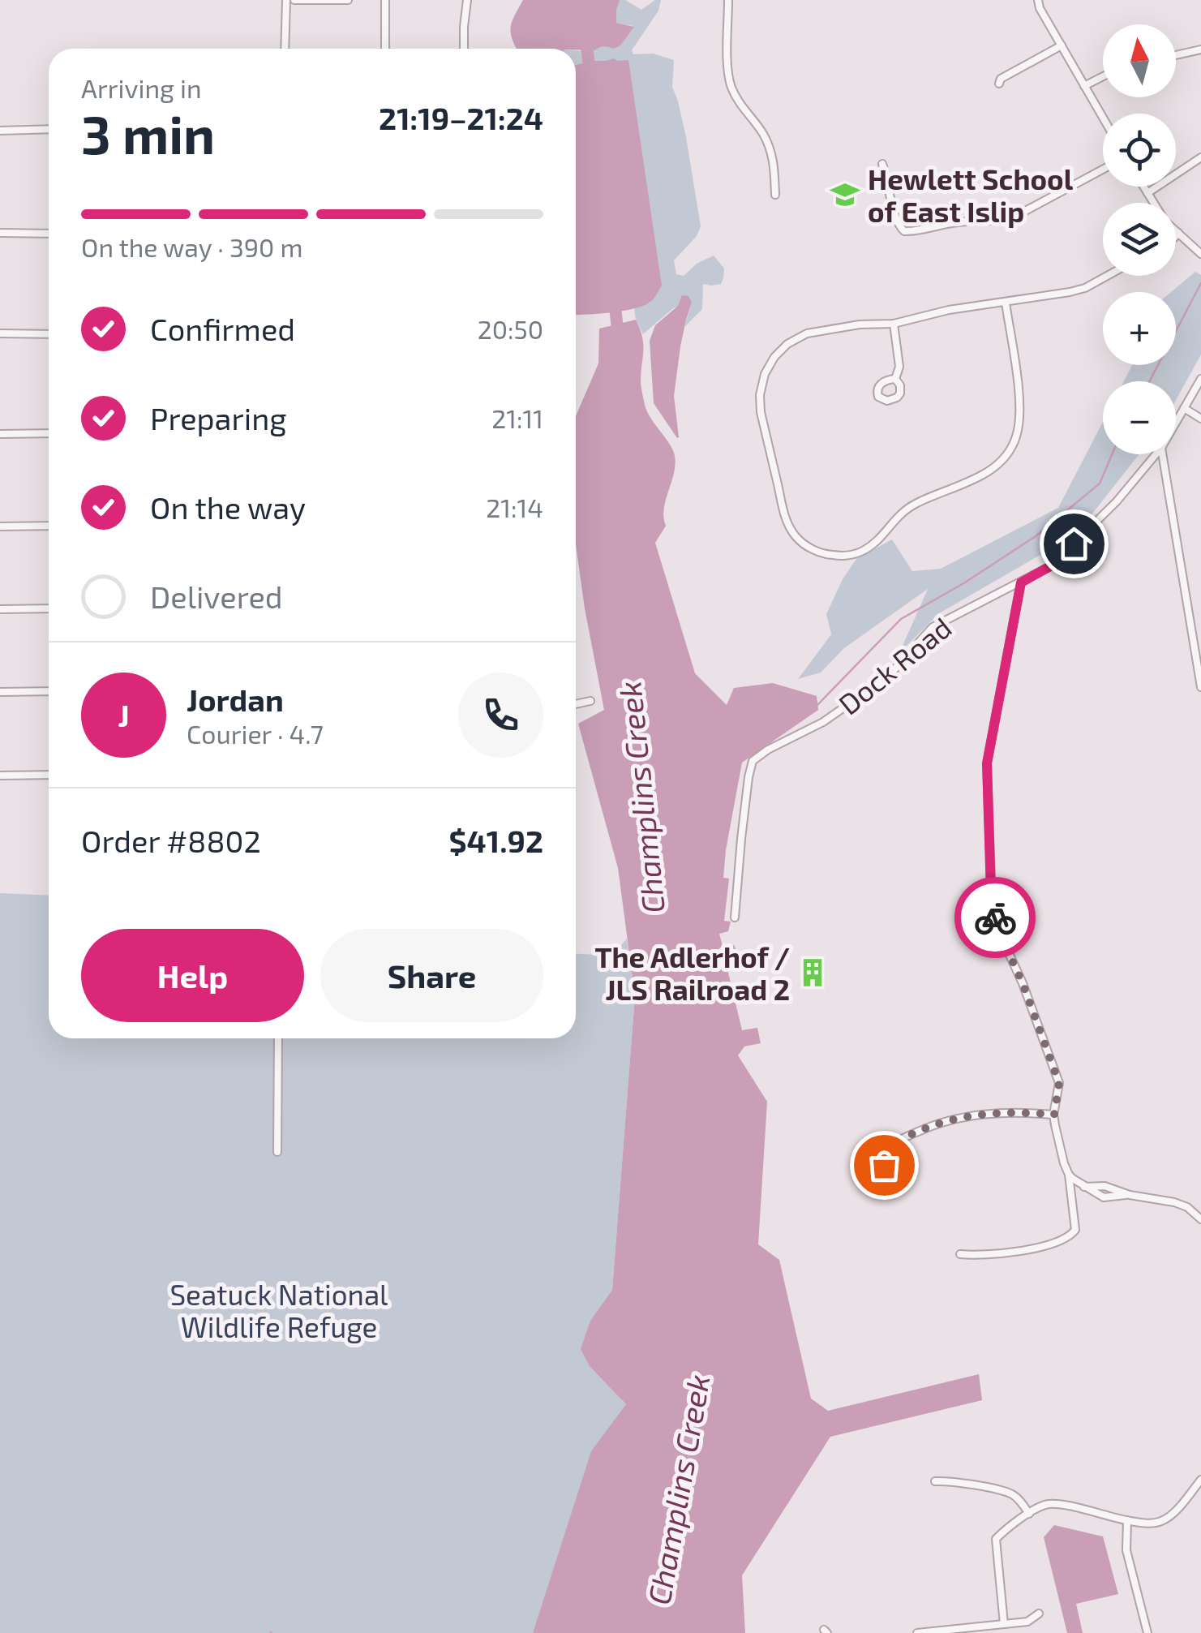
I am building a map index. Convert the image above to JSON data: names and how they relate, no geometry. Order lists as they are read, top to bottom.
{
  "streets": {
    "street": ["Dock Road"]
  },
  "water": ["Champlins Creek"],
  "parks": ["Seatuck National Wildlife Refuge"],
  "places": {
    "school or university": ["Hewlett School of East Islip"],
    "building": ["The Adlerhof / JLS Railroad 2"]
  },
  "north": "top",
  "page": {
    "map_buttons": ["+", "−"],
    "heading": ["3 min", "Arriving in", "21:19–21:24"],
    "panel": [
      "Jordan",
      "Courier · 4.7",
      "Order #8802",
      "$41.92"
    ],
    "bar": "On the way · 390 m",
    "list": [
      ["Confirmed", "20:50"],
      ["Preparing", "21:11"],
      ["On the way", "21:14"],
      "Delivered"
    ],
    "round": "J",
    "buttons": ["Help", "Share"]
  }
}
